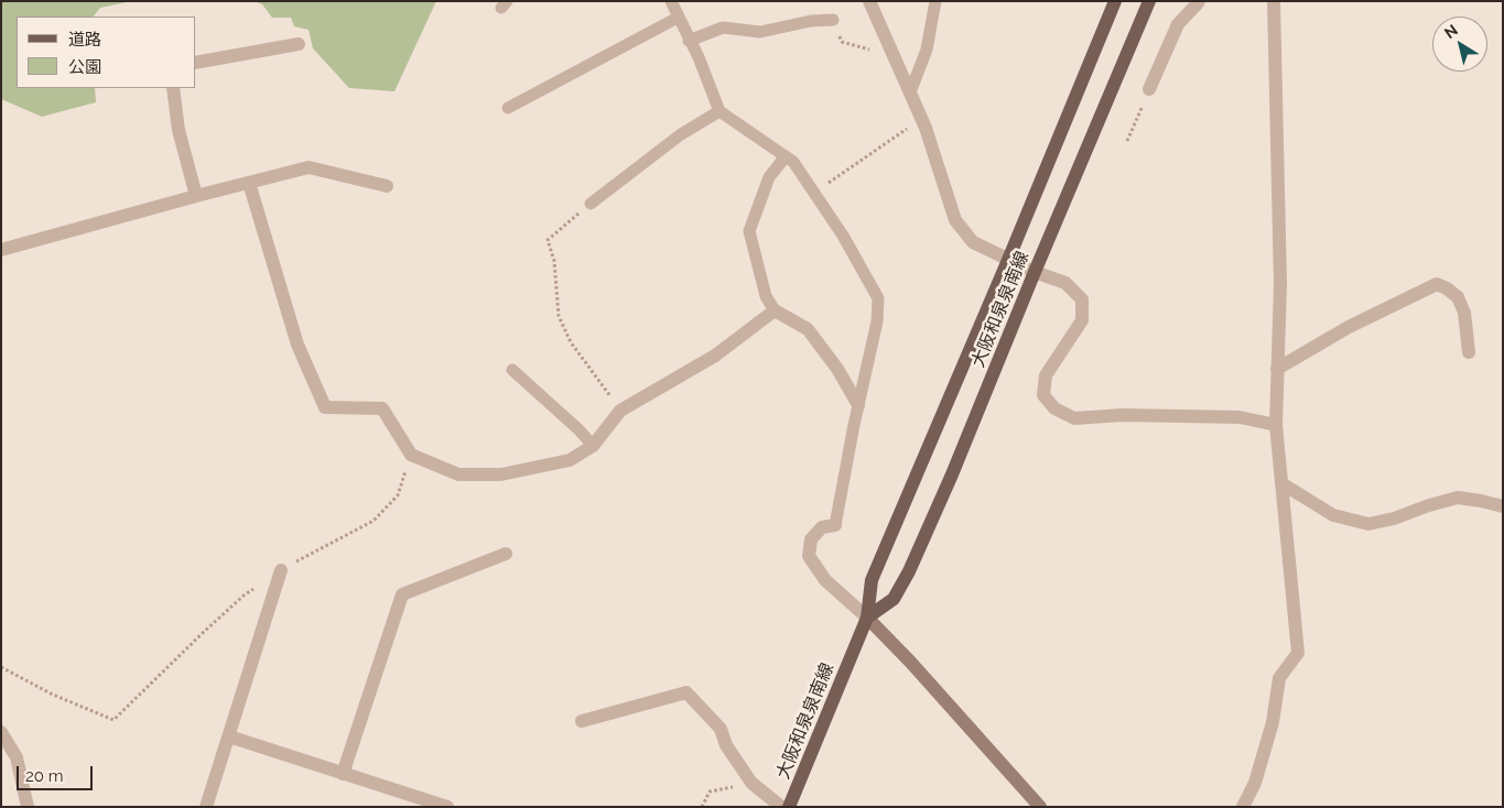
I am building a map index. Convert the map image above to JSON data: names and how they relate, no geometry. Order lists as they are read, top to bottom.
{
  "streets": {
    "main road": ["大阪和泉泉南線"]
  },
  "legend": ["道路", "公園"],
  "scale_bar": "20 m",
  "north": "top left"
}
